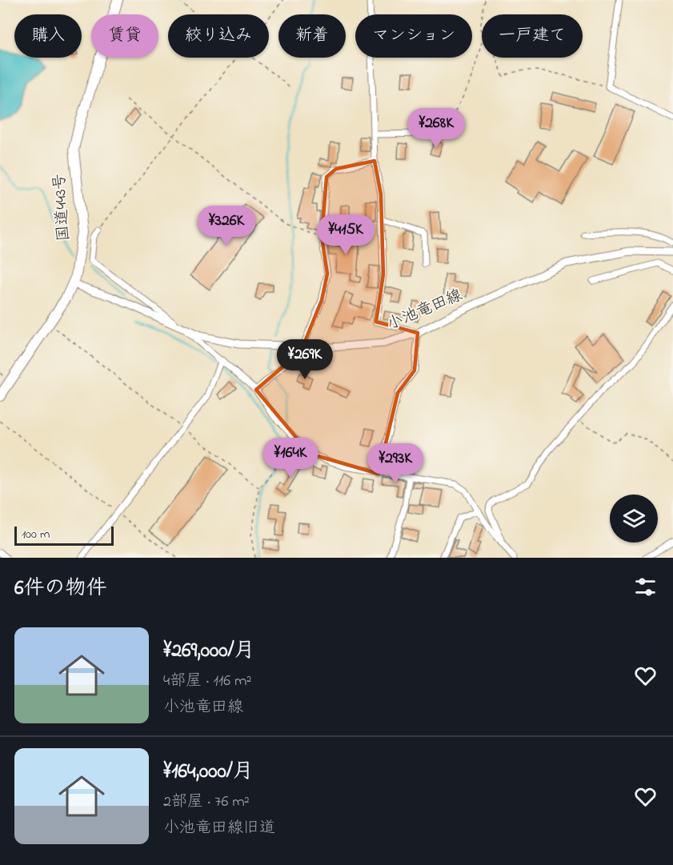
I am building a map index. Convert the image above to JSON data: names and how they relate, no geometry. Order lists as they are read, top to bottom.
{
  "streets": {
    "highway": ["国道443号"],
    "main road": ["小池竜田線"]
  },
  "crossings": [
    ["国道443号", "小池竜田線"]
  ],
  "scale_bar": "100 m",
  "page": {
    "chip": [
      "購入",
      "賃貸",
      "絞り込み",
      "新着",
      "マンション",
      "一戸建て"
    ],
    "price": [
      "¥268K",
      "¥326K",
      "¥415K",
      "¥269K",
      "¥164K",
      "¥293K"
    ],
    "scale": "100 m",
    "heading": "6件の物件",
    "list": [
      {
        "name": "¥269,000/月",
        "note": "4部屋 · 116 m² · 小池竜田線"
      },
      {
        "name": "¥164,000/月",
        "note": "2部屋 · 76 m² · 小池竜田線旧道"
      }
    ]
  }
}
